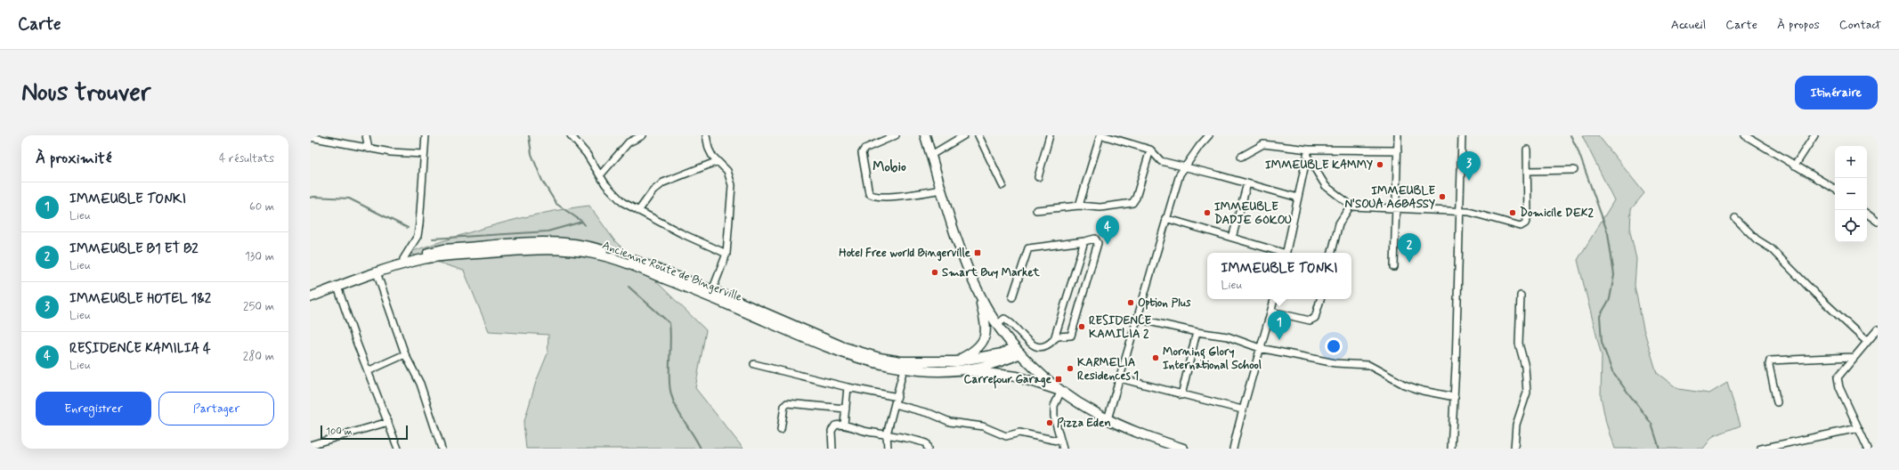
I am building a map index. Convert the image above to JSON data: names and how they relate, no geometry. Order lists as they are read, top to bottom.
{
  "streets": {
    "street": ["Ancienne Route de Bingerville"]
  },
  "districts": ["Mobio"],
  "places": {
    "other": [
      "IMMEUBLE KAMMY",
      "IMMEUBLE N'SOUA AGBASSY",
      "IMMEUBLE DADJE GOKOU",
      "Domicile DEK2",
      "Smart Buy Market",
      "Option Plus",
      "RESIDENCE KAMILIA 2",
      "Morning Glory International School",
      "KARMELIA Residences 1",
      "Pizza Eden"
    ],
    "transit": ["Hotel Free world Bingerville", "Carrefour Garage"]
  },
  "scale_bar": "100 m",
  "page": {
    "header": "Carte",
    "nav": [
      "Accueil",
      "Carte",
      "À propos",
      "Contact"
    ],
    "buttons": [
      "Itinéraire",
      ["Enregistrer", "Partager"]
    ],
    "title": "Nous trouver",
    "heading": ["À proximité", "4 résultats"],
    "map_buttons": ["+", "−"],
    "pins": [
      "3",
      "4",
      "2",
      "1"
    ],
    "list": [
      {
        "mark": "1",
        "name": "IMMEUBLE TONKI",
        "note": "Lieu",
        "value": "60 m"
      },
      {
        "mark": "2",
        "name": "IMMEUBLE B1 ET B2",
        "note": "Lieu",
        "value": "130 m"
      },
      {
        "mark": "3",
        "name": "IMMEUBLE HOTEL 1&2",
        "note": "Lieu",
        "value": "250 m"
      },
      {
        "mark": "4",
        "name": "RESIDENCE KAMILIA 4",
        "note": "Lieu",
        "value": "280 m"
      }
    ],
    "popup": ["IMMEUBLE TONKI", "Lieu"],
    "scale": "100 m"
  }
}
